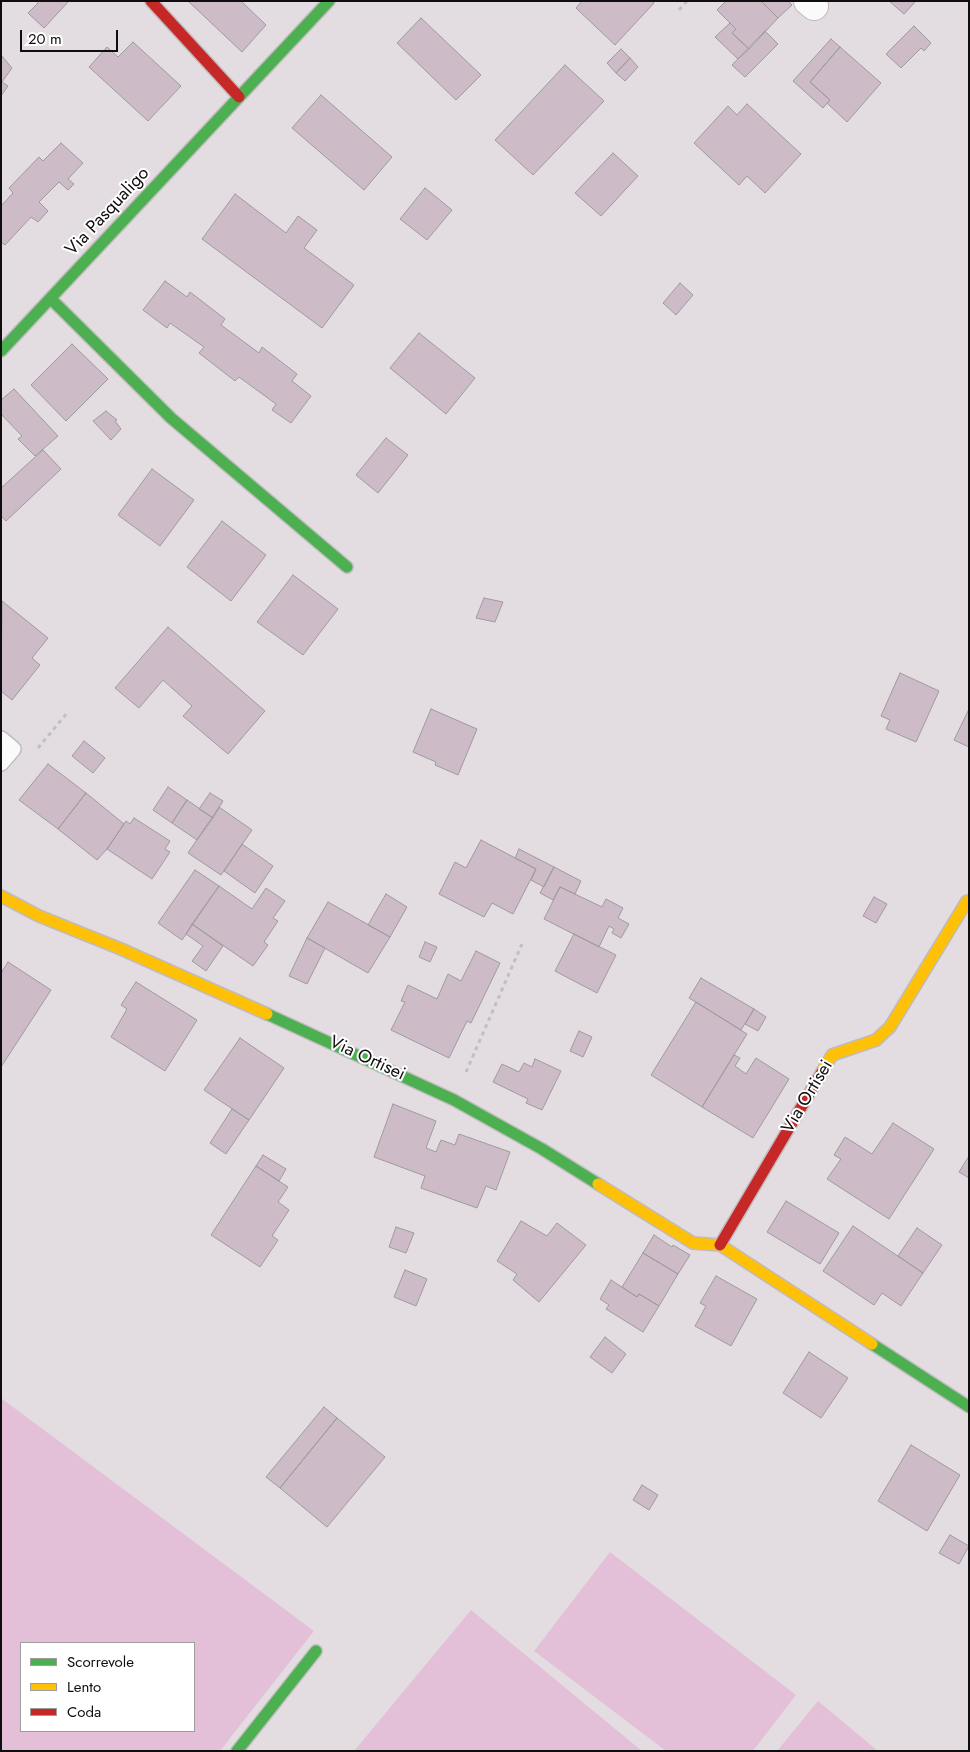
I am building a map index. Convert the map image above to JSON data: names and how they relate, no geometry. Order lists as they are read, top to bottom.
{
  "streets": {
    "street": ["Via Pasqualigo", "Via Ortisei"]
  },
  "legend": ["Scorrevole", "Lento", "Coda"],
  "scale_bar": "20 m"
}
